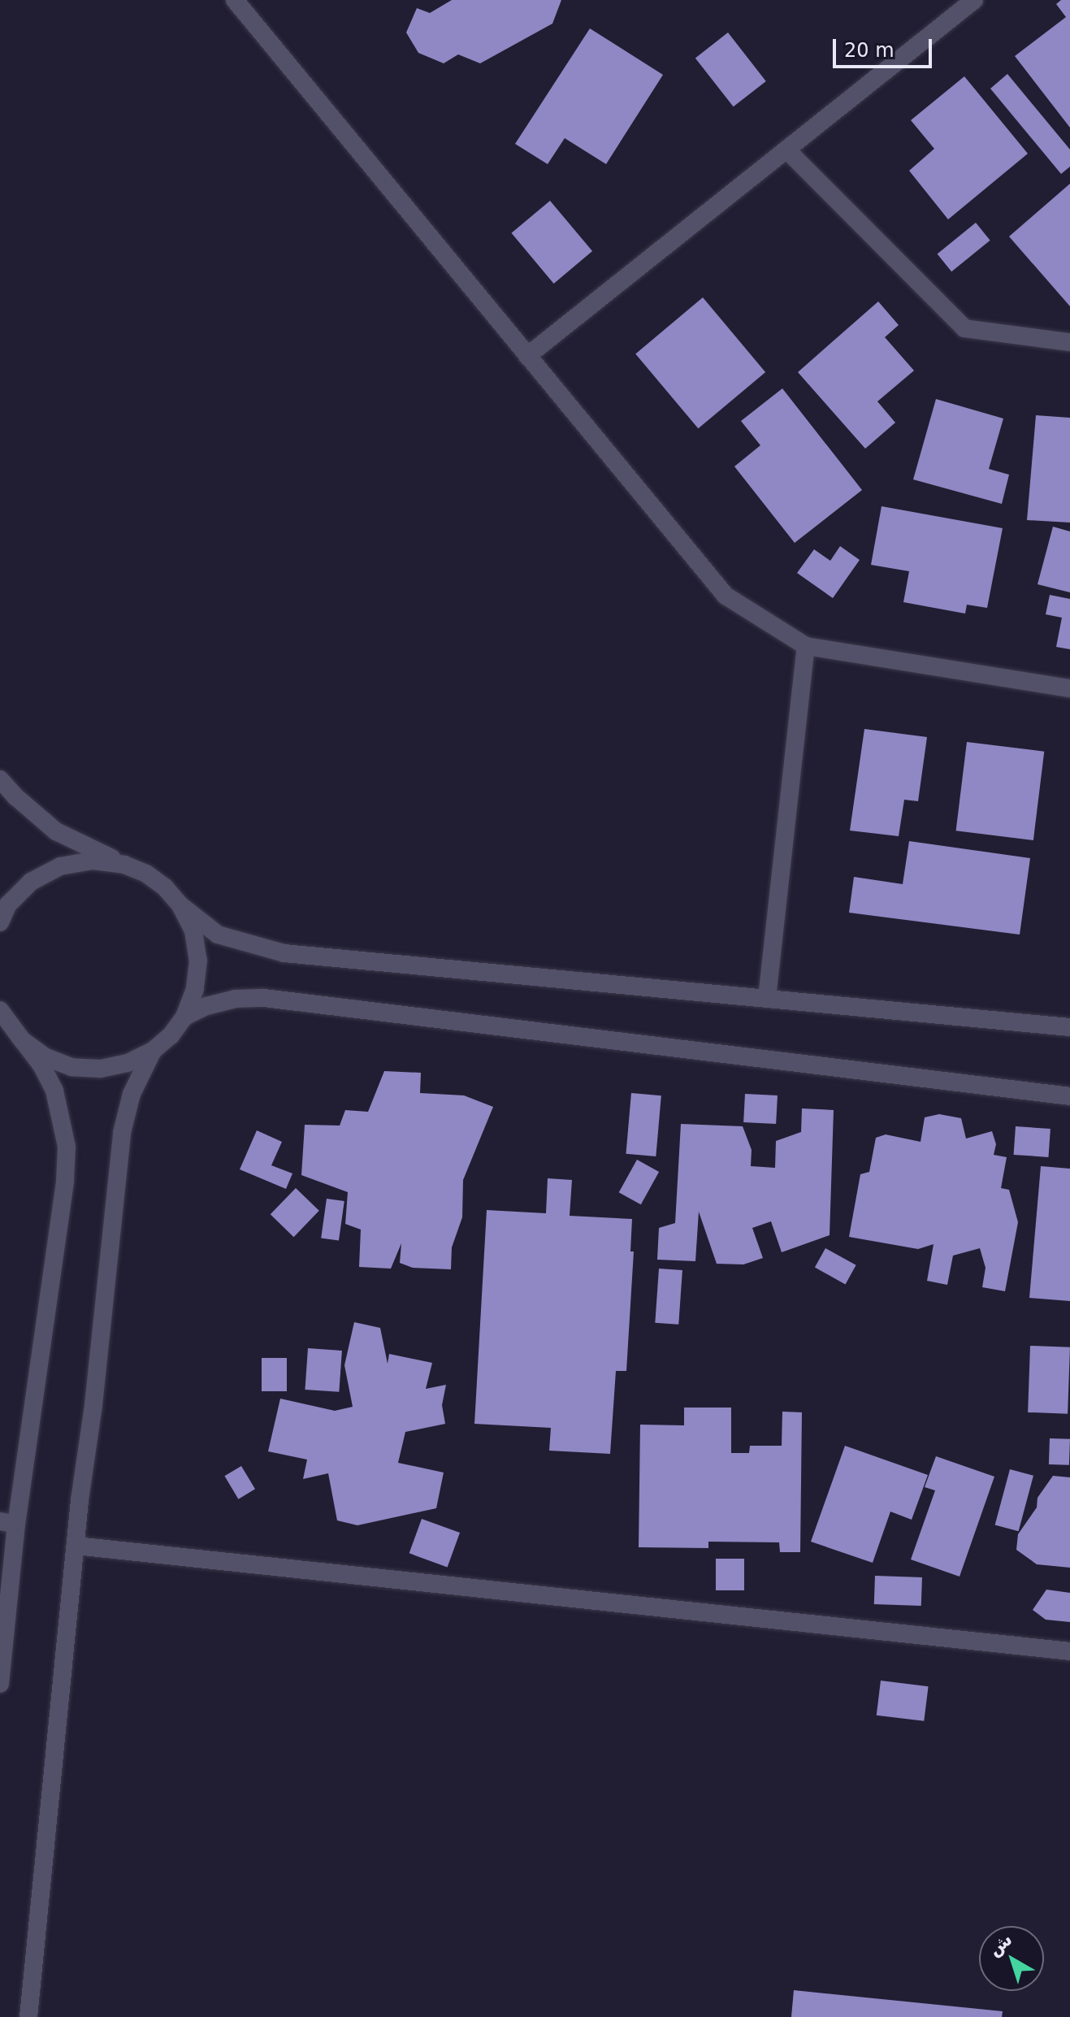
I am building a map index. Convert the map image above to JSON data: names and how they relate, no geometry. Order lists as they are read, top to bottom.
{
  "scale_bar": "20 m",
  "north": "top left"
}
